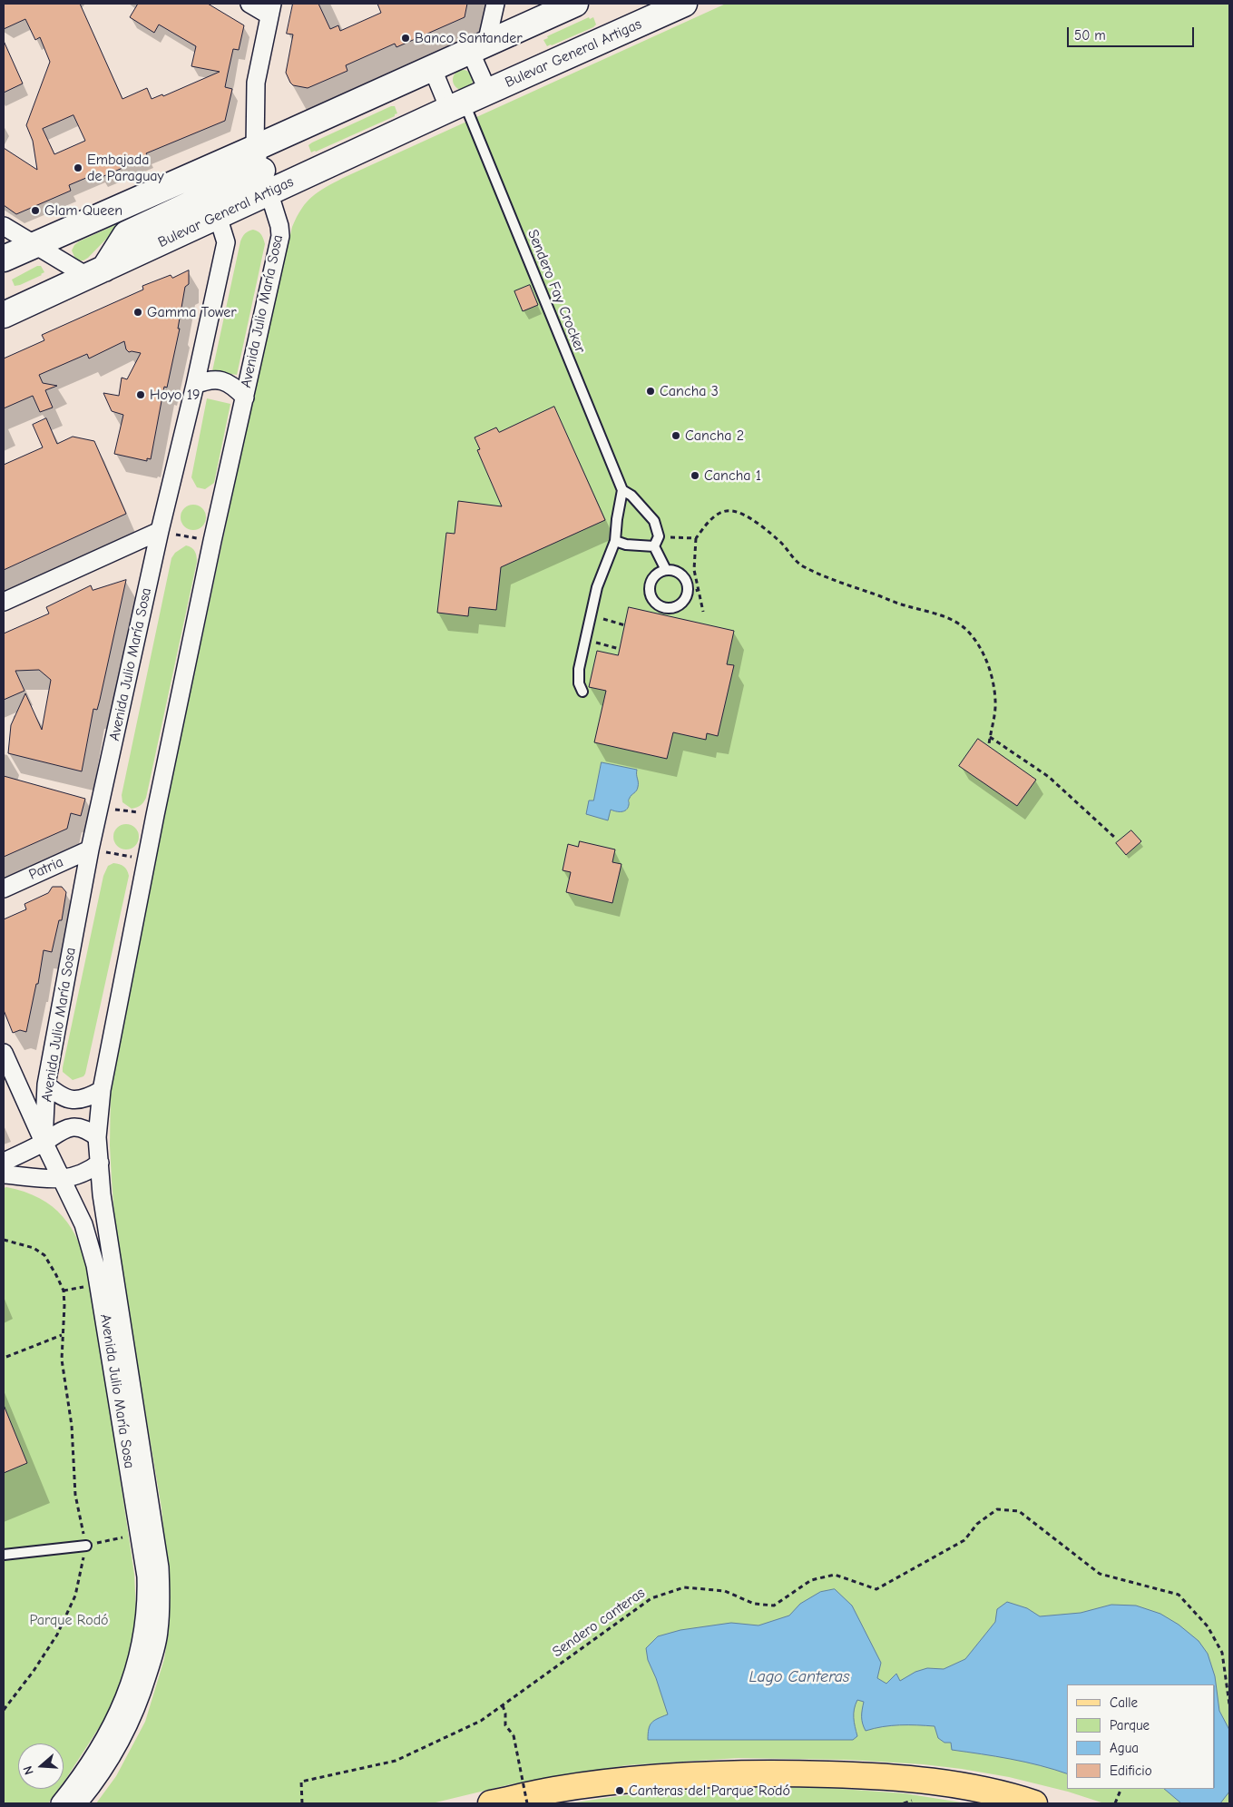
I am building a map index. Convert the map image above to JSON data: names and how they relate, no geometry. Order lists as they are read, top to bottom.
{
  "streets": {
    "main road": ["Bulevar General Artigas"],
    "street": ["Avenida Julio María Sosa", "Patria"],
    "lane": ["Sendero Fay Crocker"],
    "path": ["Sendero canteras"]
  },
  "crossings": [
    ["Bulevar General Artigas", "Sendero Fay Crocker"],
    ["Bulevar General Artigas", "Avenida Julio María Sosa"],
    ["Avenida Julio María Sosa", "Patria"]
  ],
  "water": ["Lago Canteras"],
  "parks": ["Parque Rodó"],
  "places": [
    "Banco Santander",
    "Embajada de Paraguay",
    "Glam Queen",
    "Gamma Tower",
    "Cancha 3",
    "Hoyo 19",
    "Cancha 2",
    "Cancha 1",
    "Canteras del Parque Rodó"
  ],
  "legend": [
    "Calle",
    "Parque",
    "Agua",
    "Edificio"
  ],
  "scale_bar": "50 m",
  "north": "left"
}
